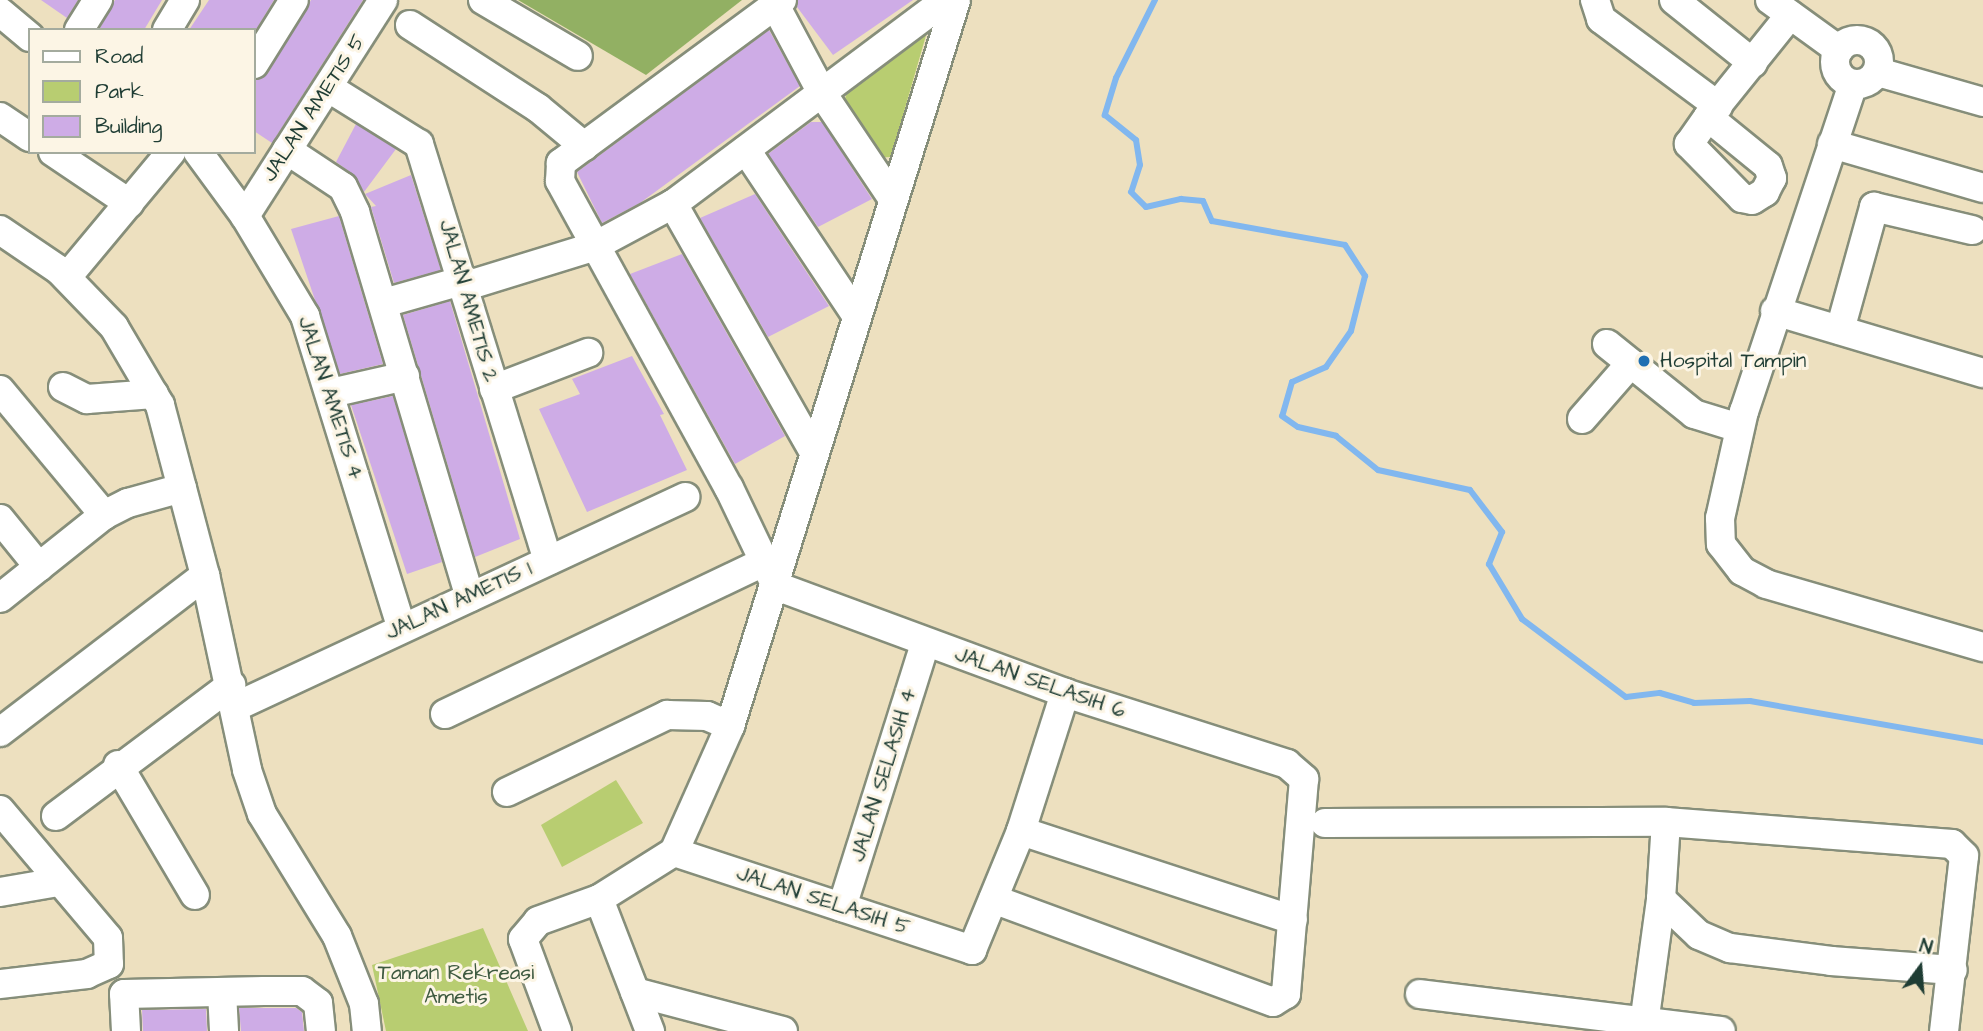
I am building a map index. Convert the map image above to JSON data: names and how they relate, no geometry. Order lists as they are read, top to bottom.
{
  "streets": {
    "street": [
      "JALAN AMETIS 5",
      "JALAN AMETIS 2",
      "JALAN AMETIS 4",
      "JALAN AMETIS 1",
      "JALAN SELASIH 6",
      "JALAN SELASIH 4",
      "JALAN SELASIH 5"
    ]
  },
  "crossings": [
    ["JALAN AMETIS 5", "JALAN AMETIS 2"],
    ["JALAN AMETIS 5", "JALAN AMETIS 4"],
    ["JALAN AMETIS 2", "JALAN AMETIS 1"],
    ["JALAN AMETIS 4", "JALAN AMETIS 1"],
    ["JALAN SELASIH 6", "JALAN SELASIH 4"],
    ["JALAN SELASIH 4", "JALAN SELASIH 5"]
  ],
  "parks": ["Taman Rekreasi Ametis"],
  "places": ["Hospital Tampin"],
  "legend": ["Road", "Park", "Building"],
  "north": "top"
}
